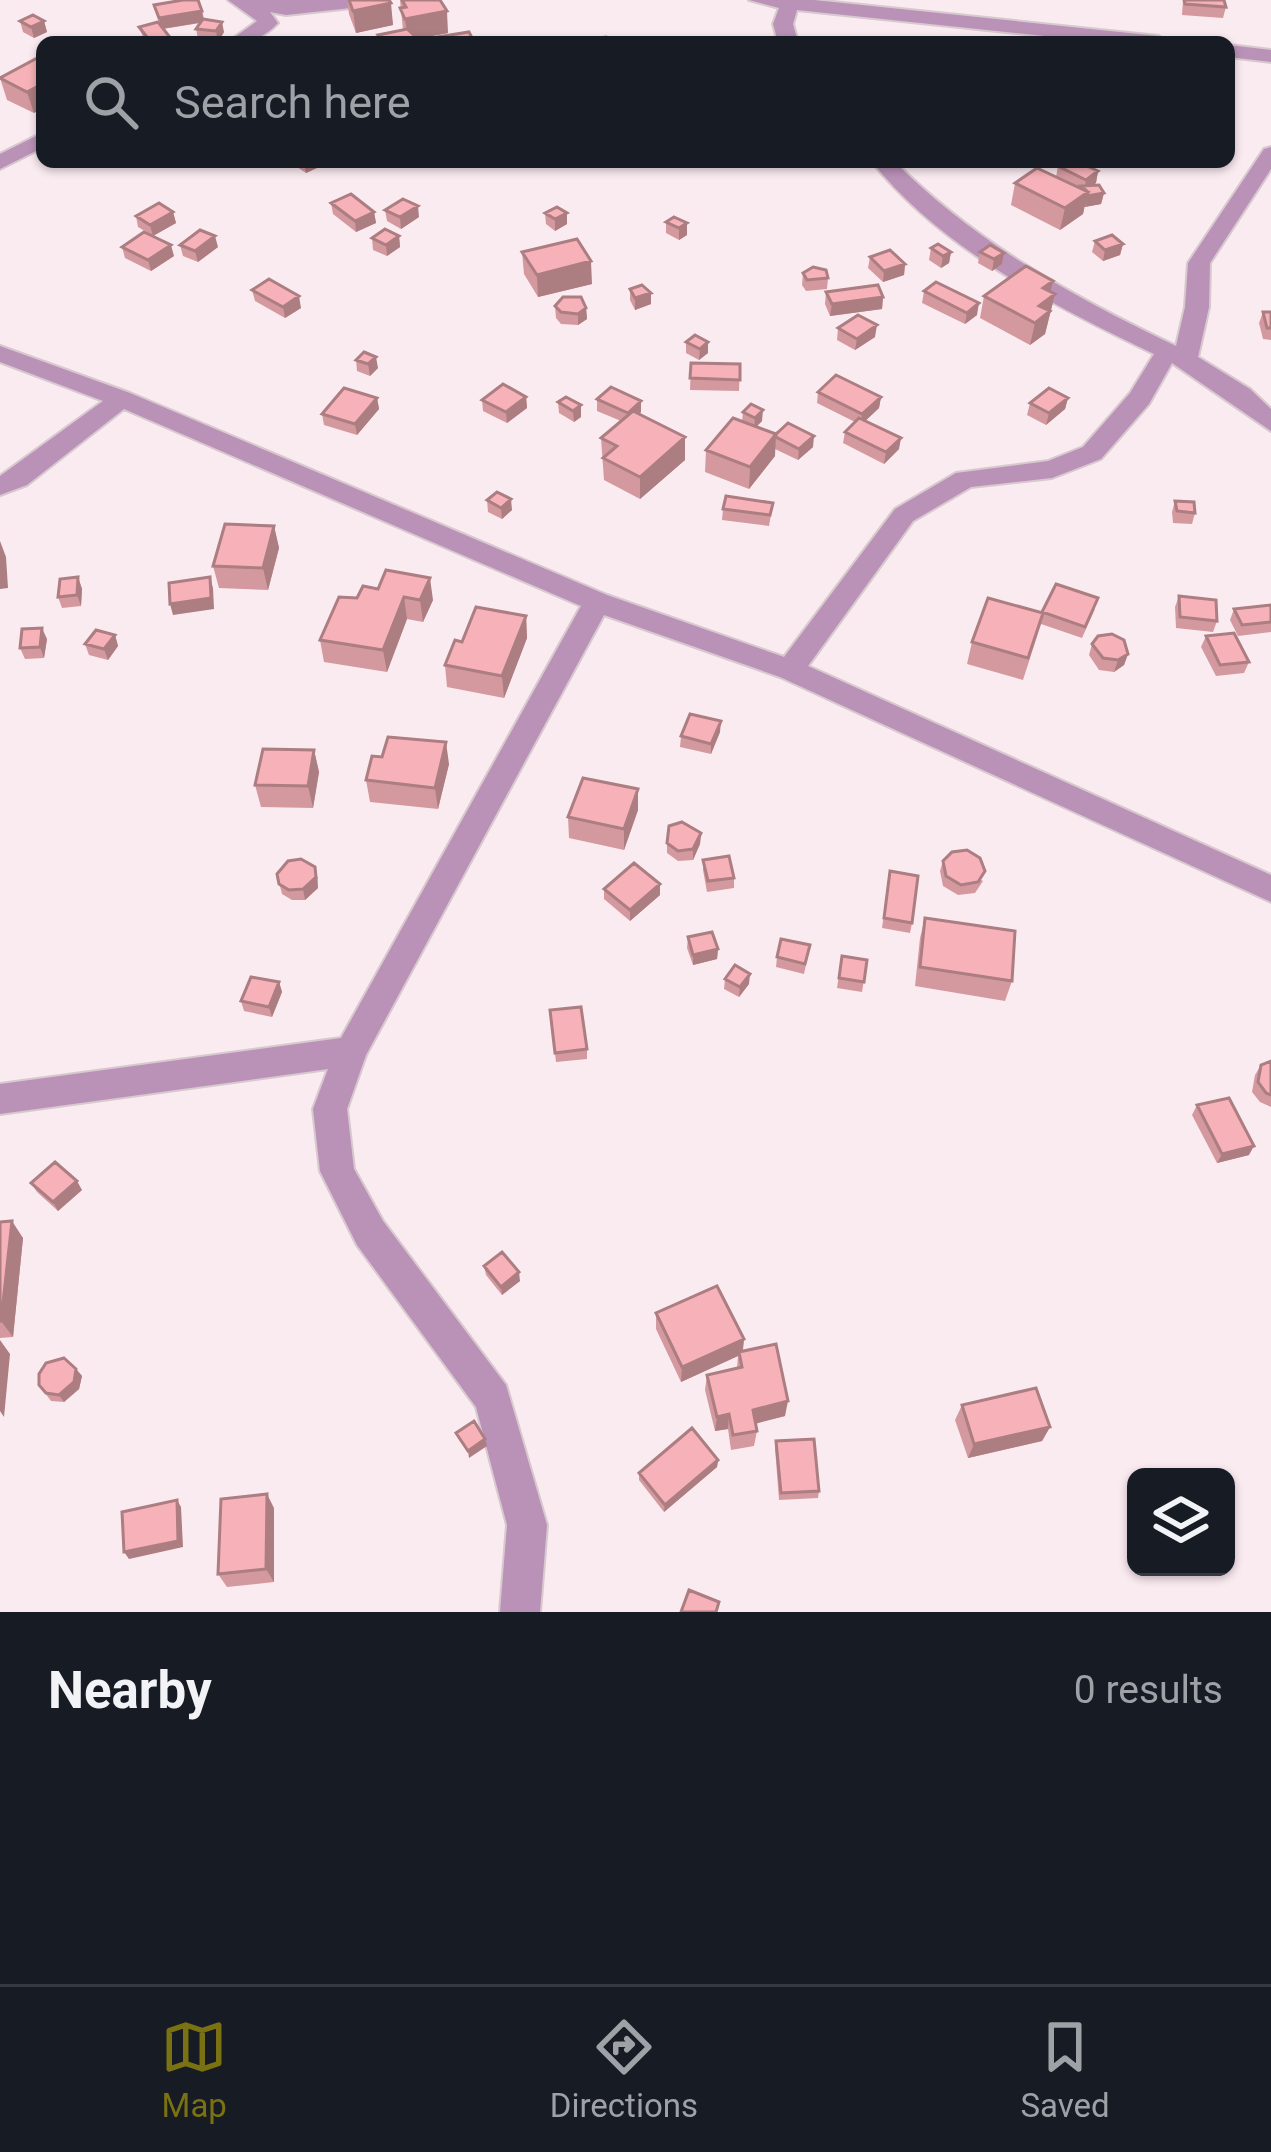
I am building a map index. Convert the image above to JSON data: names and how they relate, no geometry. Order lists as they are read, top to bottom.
{
  "page": {
    "search": "Search here",
    "heading": ["Nearby", "0 results"],
    "nav": ["Map", "Directions", "Saved"]
  }
}
